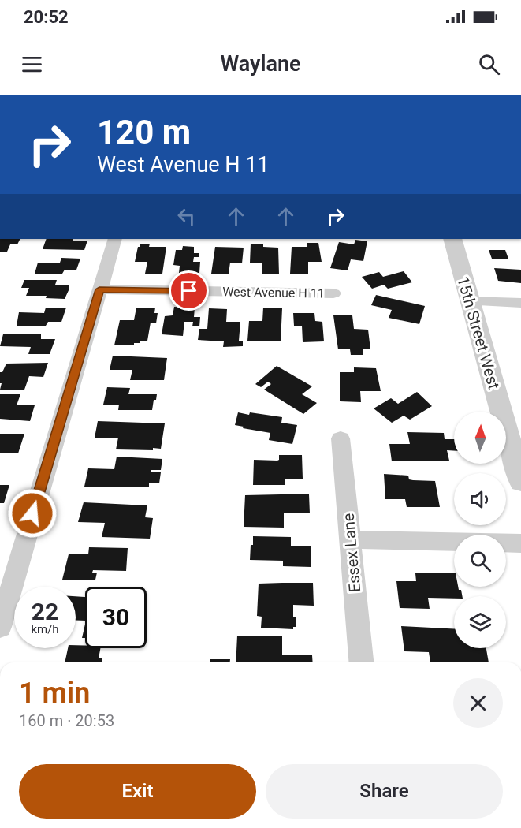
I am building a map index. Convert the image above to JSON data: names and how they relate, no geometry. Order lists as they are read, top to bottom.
{
  "streets": {
    "street": ["West Avenue H 11", "15th Street West", "Essex Lane"]
  },
  "north": "top",
  "page": {
    "status": "20:52",
    "header": "Waylane",
    "turn": ["120 m", "West Avenue H 11"],
    "speed": "22 km/h",
    "limit": "30",
    "heading": ["1 min", "160 m · 20:53"],
    "buttons": ["Exit", "Share"]
  }
}
